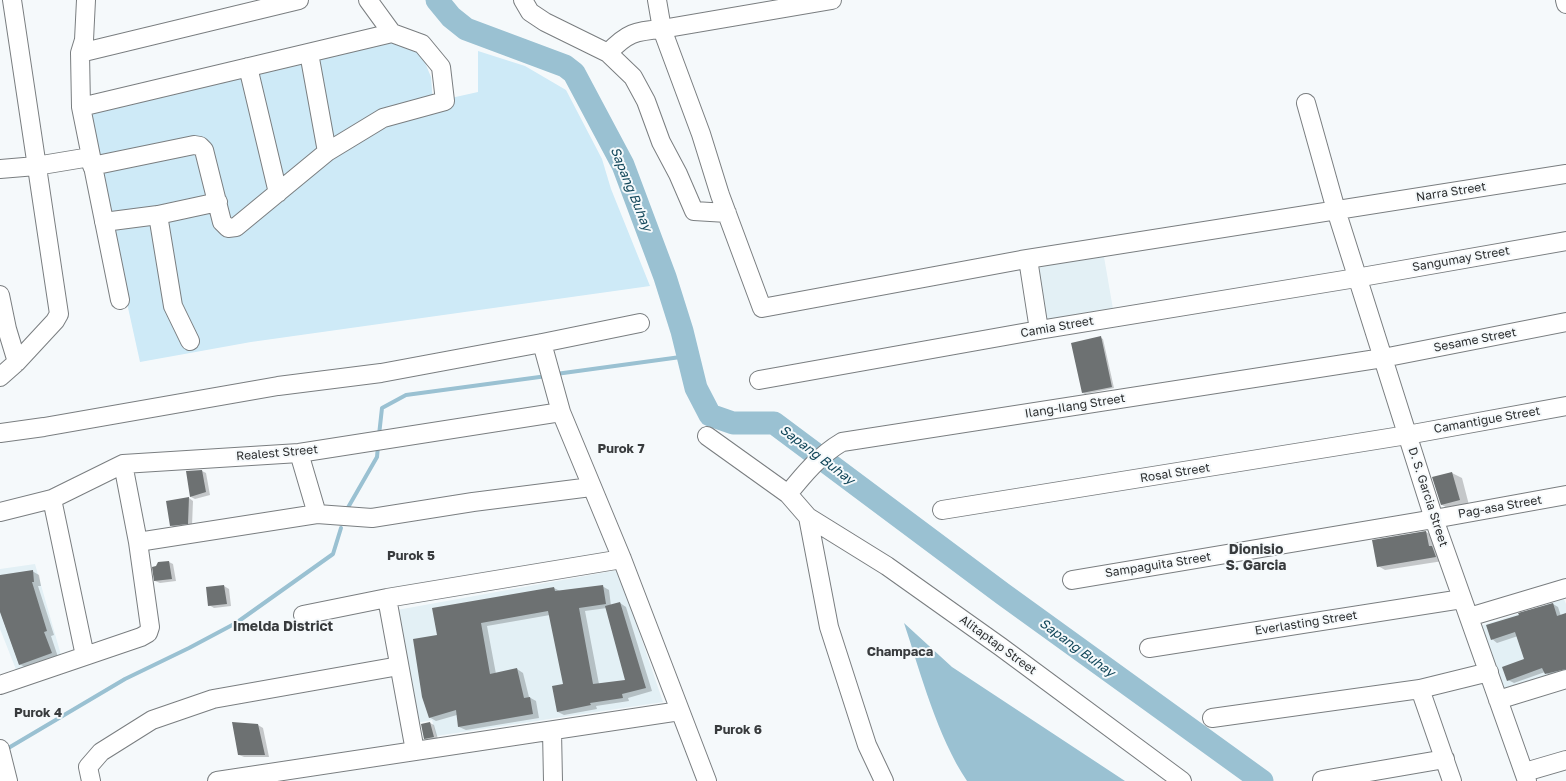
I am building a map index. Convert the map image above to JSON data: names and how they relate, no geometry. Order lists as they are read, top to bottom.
{
  "streets": {
    "street": [
      "Narra Street",
      "Sangumay Street",
      "Camia Street",
      "Sesame Street",
      "Ilang-Ilang Street",
      "Camantigue Street",
      "Realest Street",
      "Rosal Street",
      "D. S. Garcia Street",
      "Pag-asa Street",
      "Sampaguita Street",
      "Everlasting Street",
      "Alitaptap Street"
    ]
  },
  "crossings": [
    ["Narra Street", "D. S. Garcia Street"],
    ["Sangumay Street", "Camia Street"],
    ["Sangumay Street", "D. S. Garcia Street"],
    ["Camia Street", "D. S. Garcia Street"],
    ["Sesame Street", "Ilang-Ilang Street"],
    ["Sesame Street", "D. S. Garcia Street"],
    ["Ilang-Ilang Street", "D. S. Garcia Street"],
    ["Ilang-Ilang Street", "Alitaptap Street"],
    ["Camantigue Street", "Rosal Street"],
    ["Camantigue Street", "D. S. Garcia Street"],
    ["Rosal Street", "D. S. Garcia Street"],
    ["D. S. Garcia Street", "Pag-asa Street"],
    ["D. S. Garcia Street", "Sampaguita Street"],
    ["D. S. Garcia Street", "Everlasting Street"],
    ["Pag-asa Street", "Sampaguita Street"]
  ],
  "districts": [
    "Purok 7",
    "Dionisio S. Garcia",
    "Purok 5",
    "Imelda District",
    "Champaca",
    "Purok 4",
    "Purok 6"
  ],
  "water": ["Sapang Buhay"]
}
